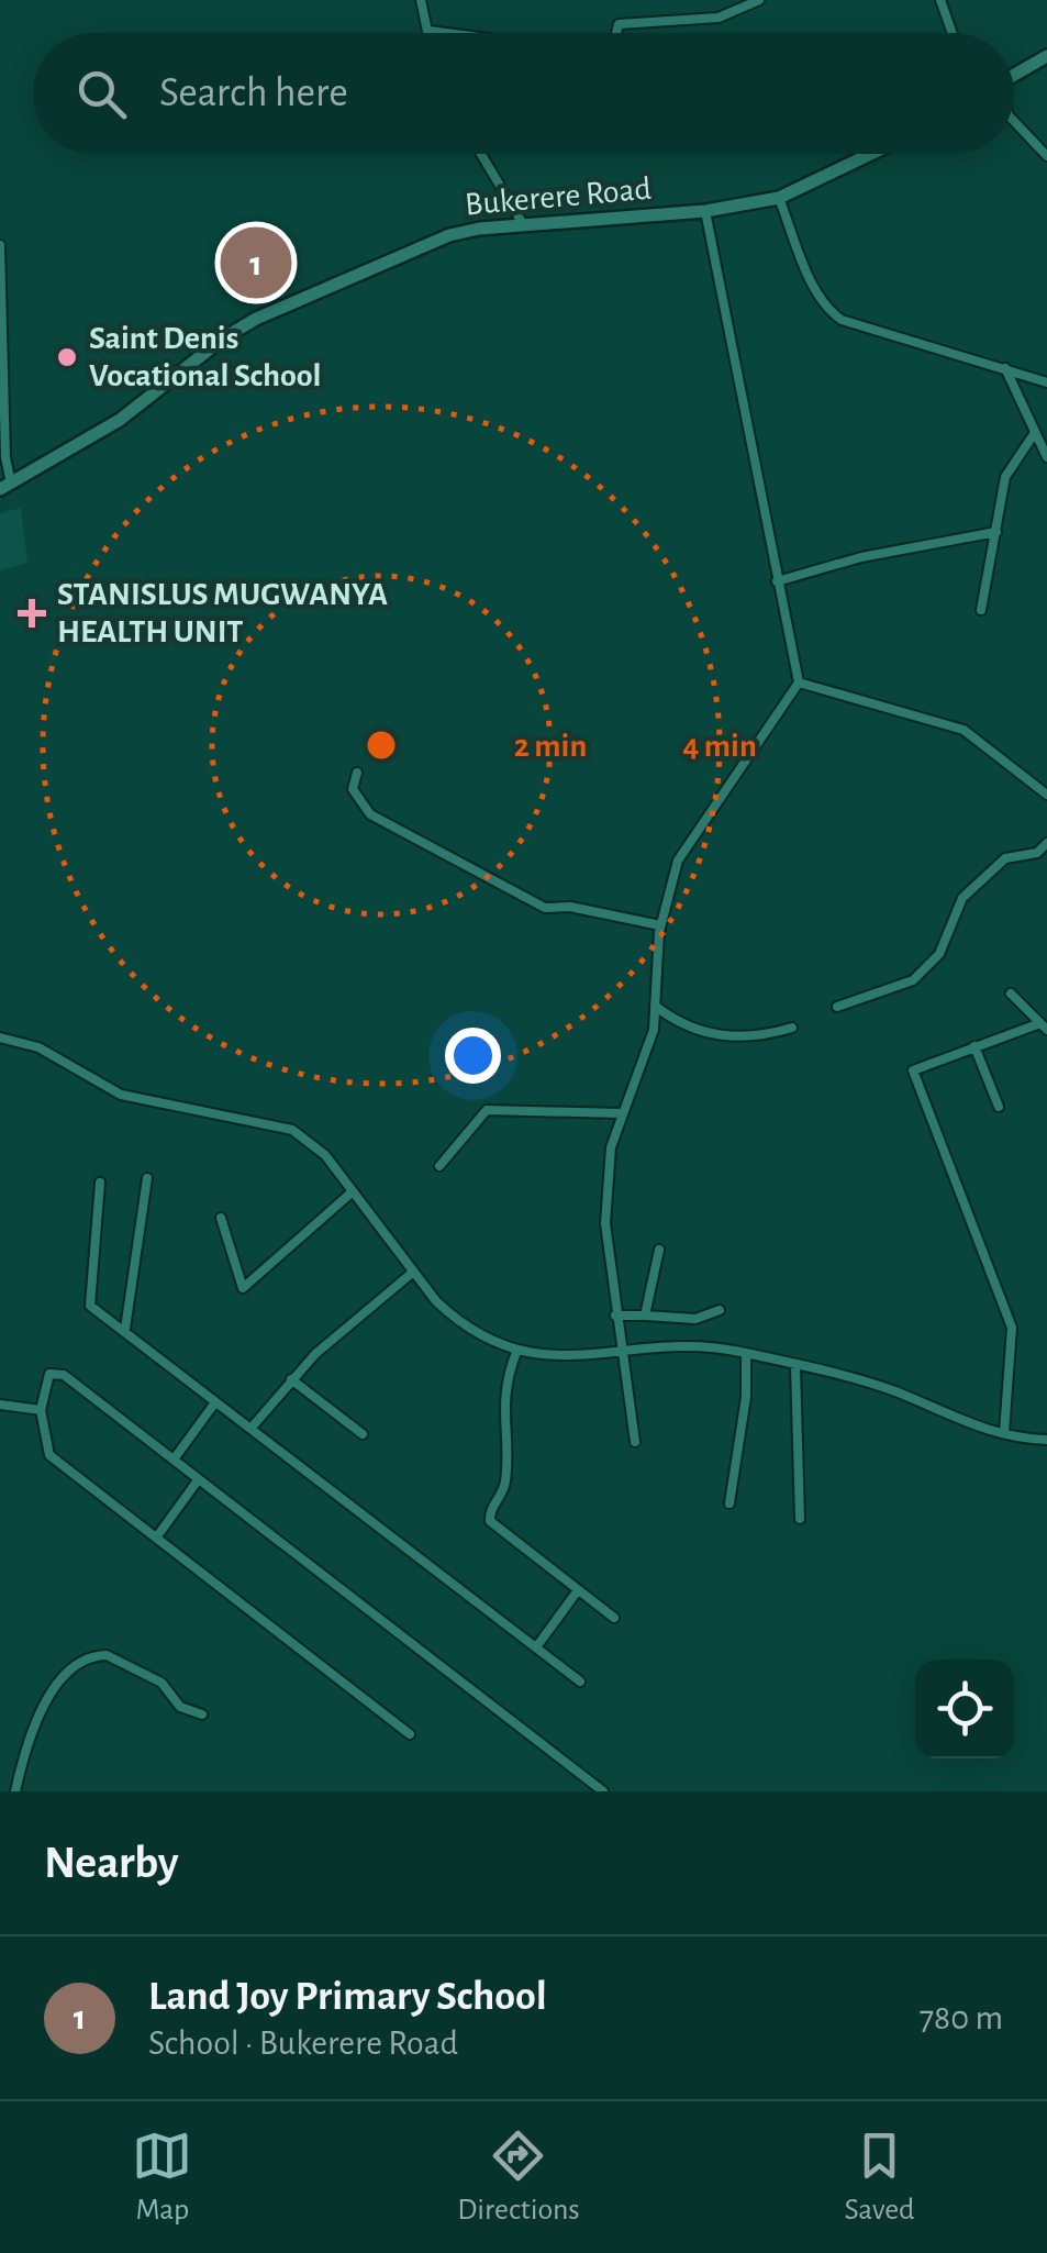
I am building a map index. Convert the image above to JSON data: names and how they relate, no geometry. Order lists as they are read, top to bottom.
{
  "streets": {
    "street": ["Bukerere Road"]
  },
  "places": {
    "other": ["Saint Denis Vocational School"],
    "health": ["STANISLUS MUGWANYA HEALTH UNIT"]
  },
  "page": {
    "search": "Search here",
    "pins": "1",
    "heading": "Nearby",
    "list": [
      {
        "mark": "1",
        "name": "Land Joy Primary School",
        "note": "School · Bukerere Road",
        "value": "780 m"
      }
    ],
    "nav": ["Map", "Directions", "Saved"]
  },
  "rings": ["2 min", "4 min"]
}
